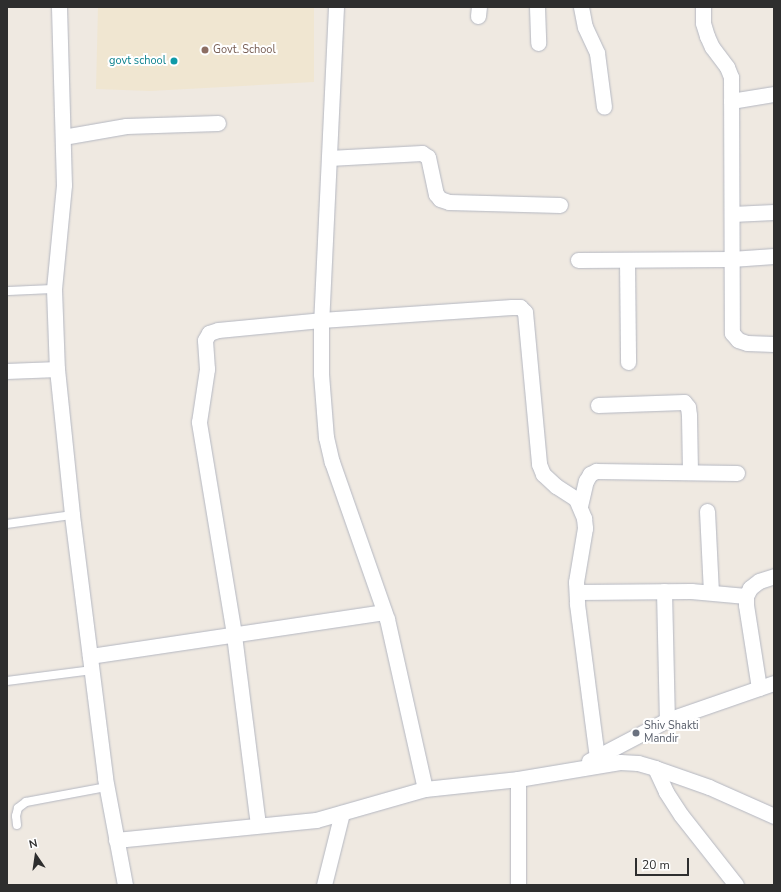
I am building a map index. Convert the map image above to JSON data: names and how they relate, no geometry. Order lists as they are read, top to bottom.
{
  "places": ["Govt. School", "govt school", "Shiv Shakti Mandir"],
  "scale_bar": "20 m",
  "north": "top"
}
